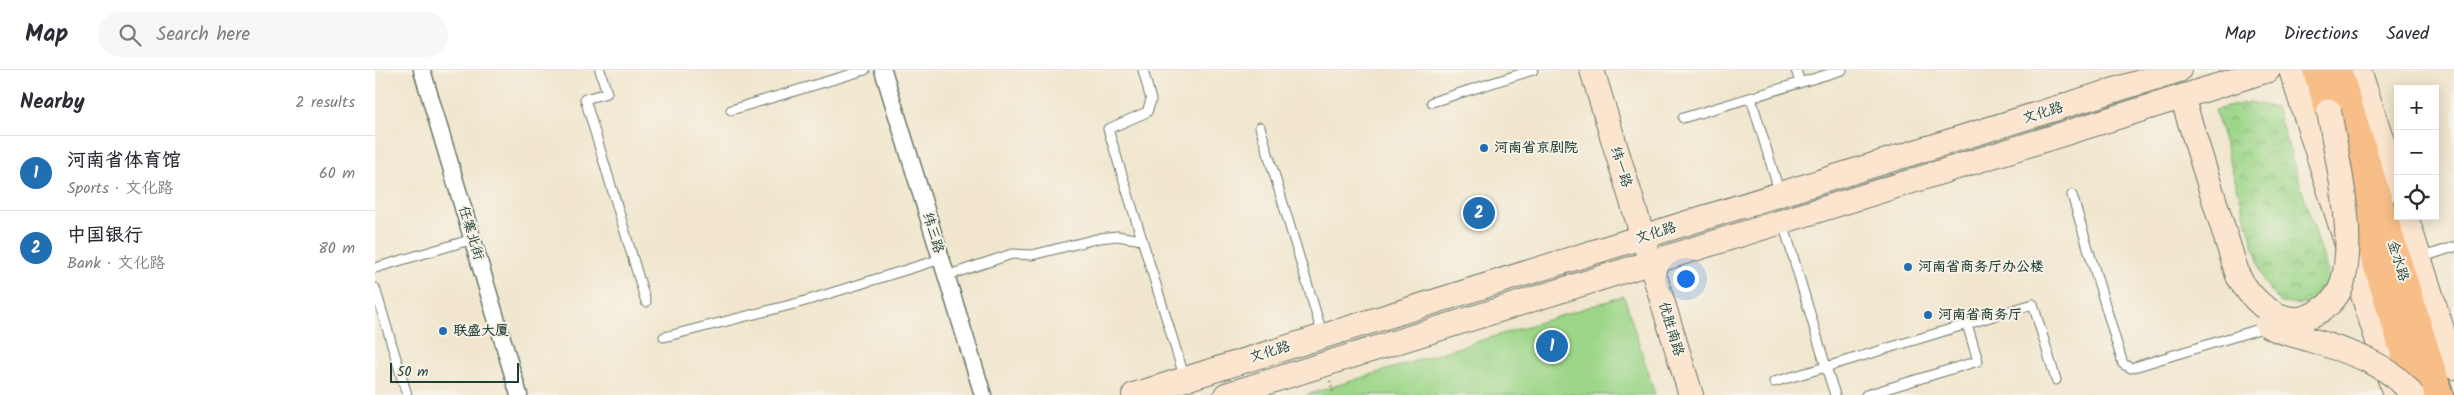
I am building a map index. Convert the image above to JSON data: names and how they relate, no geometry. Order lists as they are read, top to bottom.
{
  "streets": {
    "main road": [
      "文化路",
      "纬一路",
      "金水路",
      "优胜南路"
    ],
    "street": ["任寨北街", "纬三路"]
  },
  "crossings": [
    ["文化路", "纬一路"],
    ["文化路", "优胜南路"],
    ["纬一路", "优胜南路"]
  ],
  "places": [
    "河南省京剧院",
    "河南省商务厅办公楼",
    "河南省商务厅",
    "联盛大厦"
  ],
  "scale_bar": "50 m",
  "page": {
    "header": "Map",
    "search": "Search here",
    "nav": ["Map", "Directions", "Saved"],
    "heading": ["Nearby", "2 results"],
    "map_buttons": ["+", "−"],
    "list": [
      {
        "mark": "1",
        "name": "河南省体育馆",
        "note": "Sports · 文化路",
        "value": "60 m"
      },
      {
        "mark": "2",
        "name": "中国银行",
        "note": "Bank · 文化路",
        "value": "80 m"
      }
    ],
    "pins": ["2", "1"],
    "scale": "50 m"
  }
}
